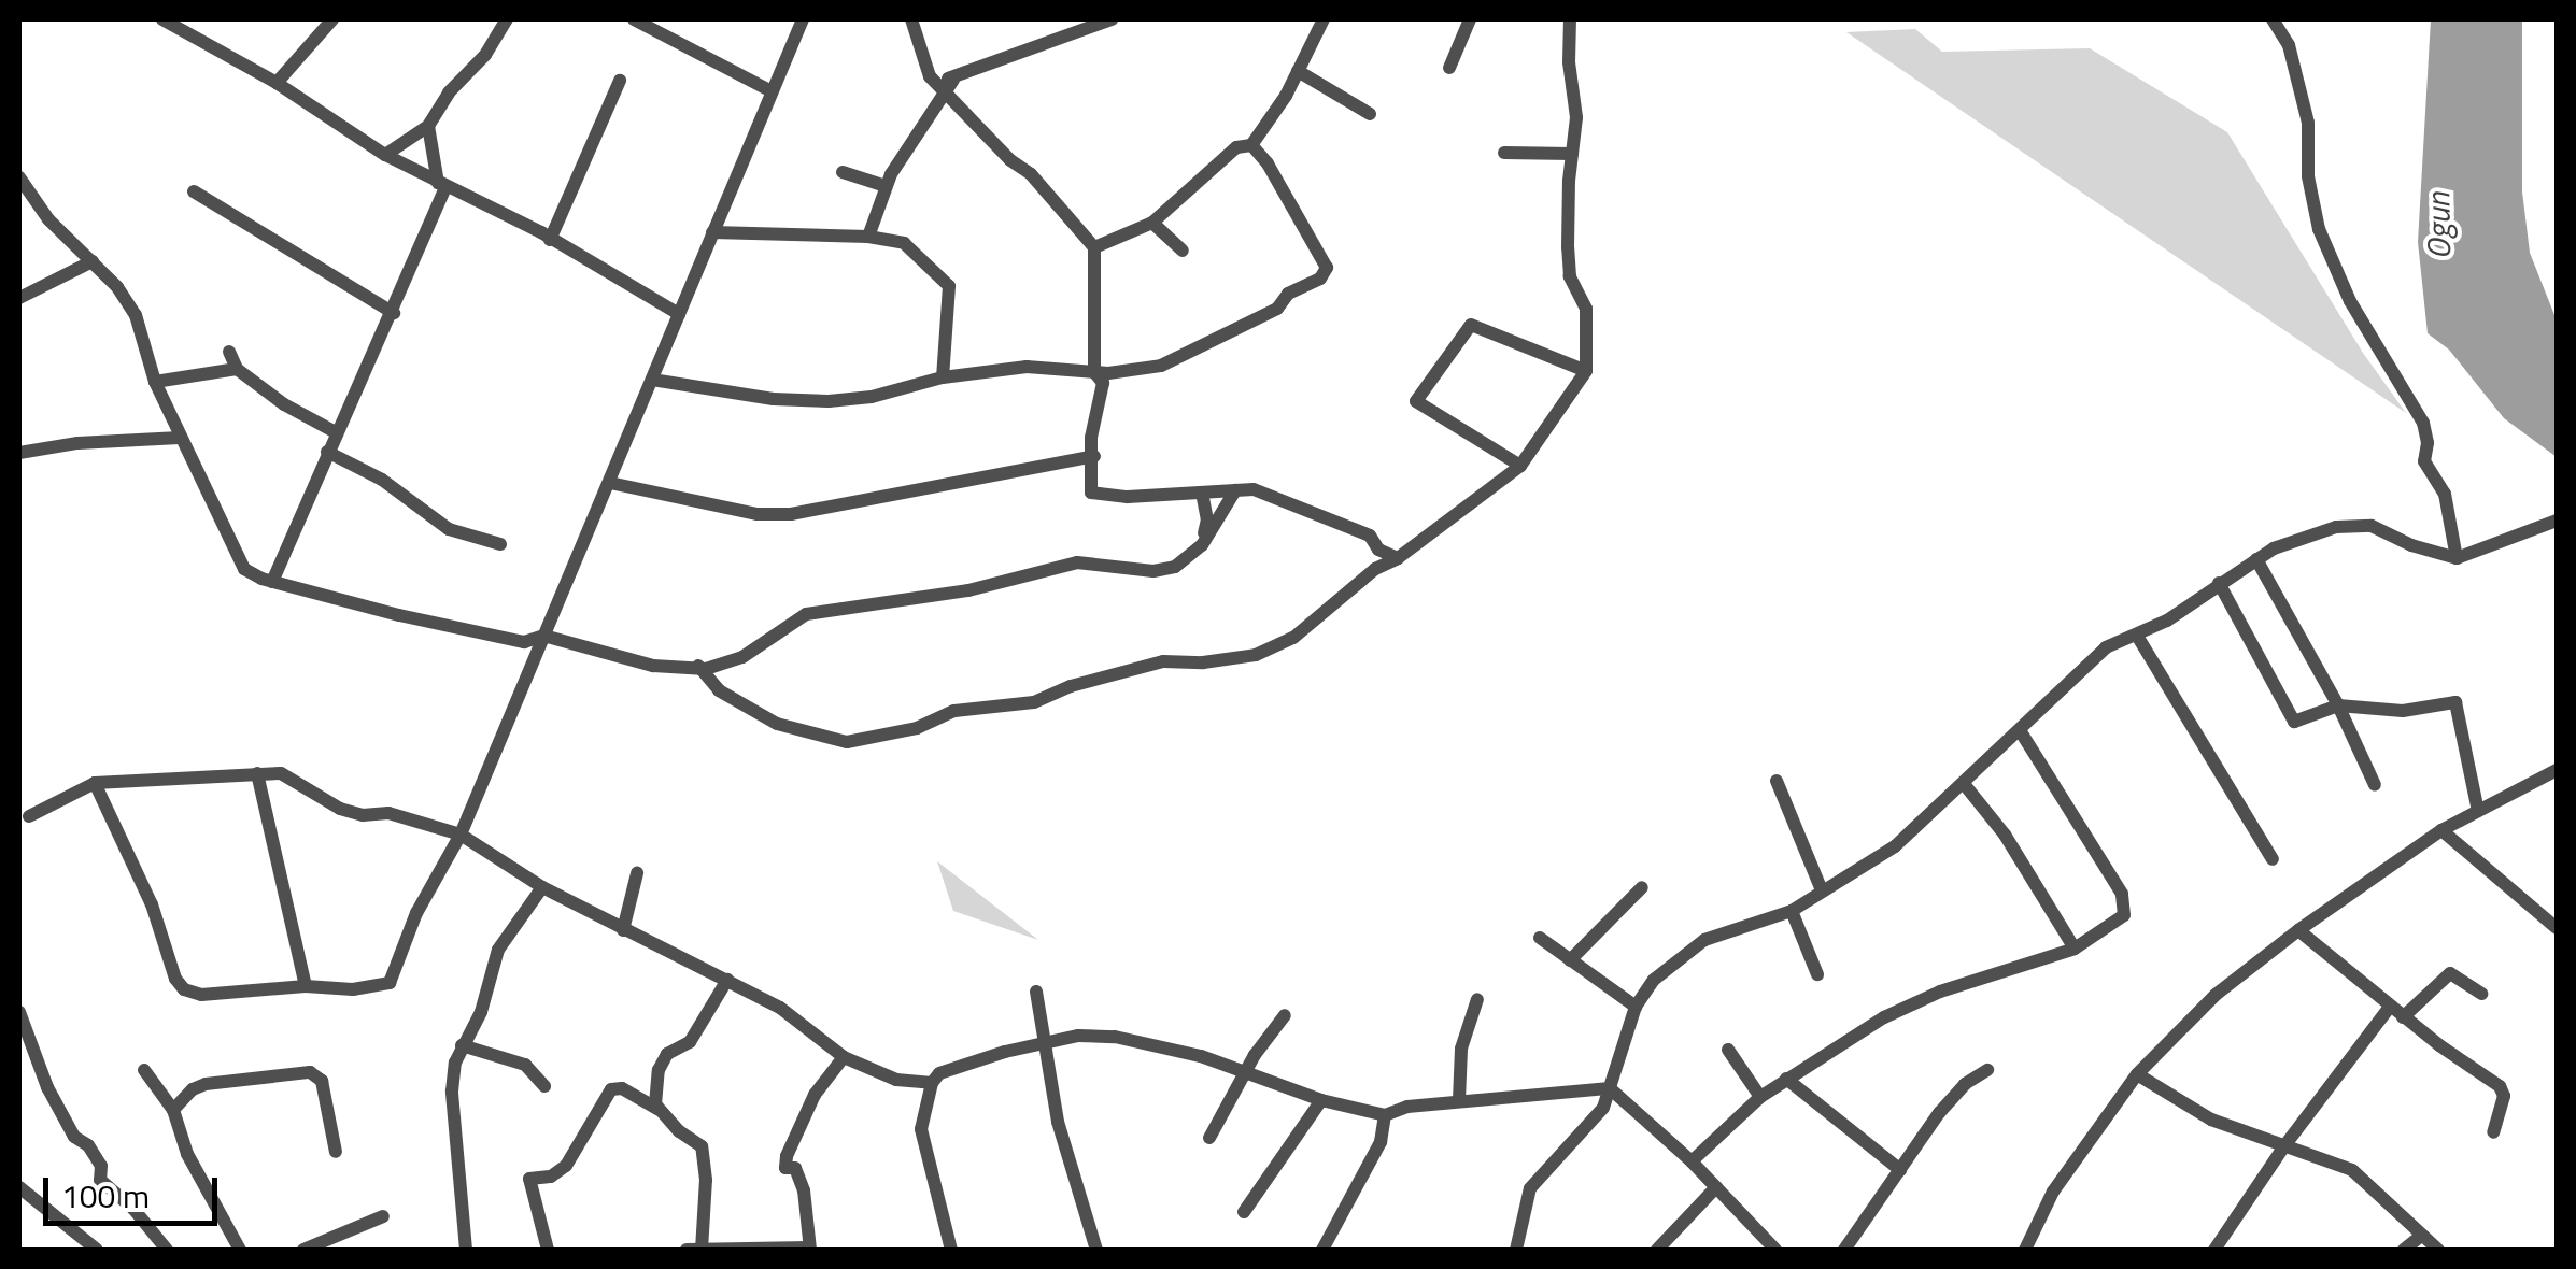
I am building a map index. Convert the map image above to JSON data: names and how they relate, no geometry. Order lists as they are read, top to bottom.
{
  "water": ["Ogun"],
  "scale_bar": "100 m"
}
